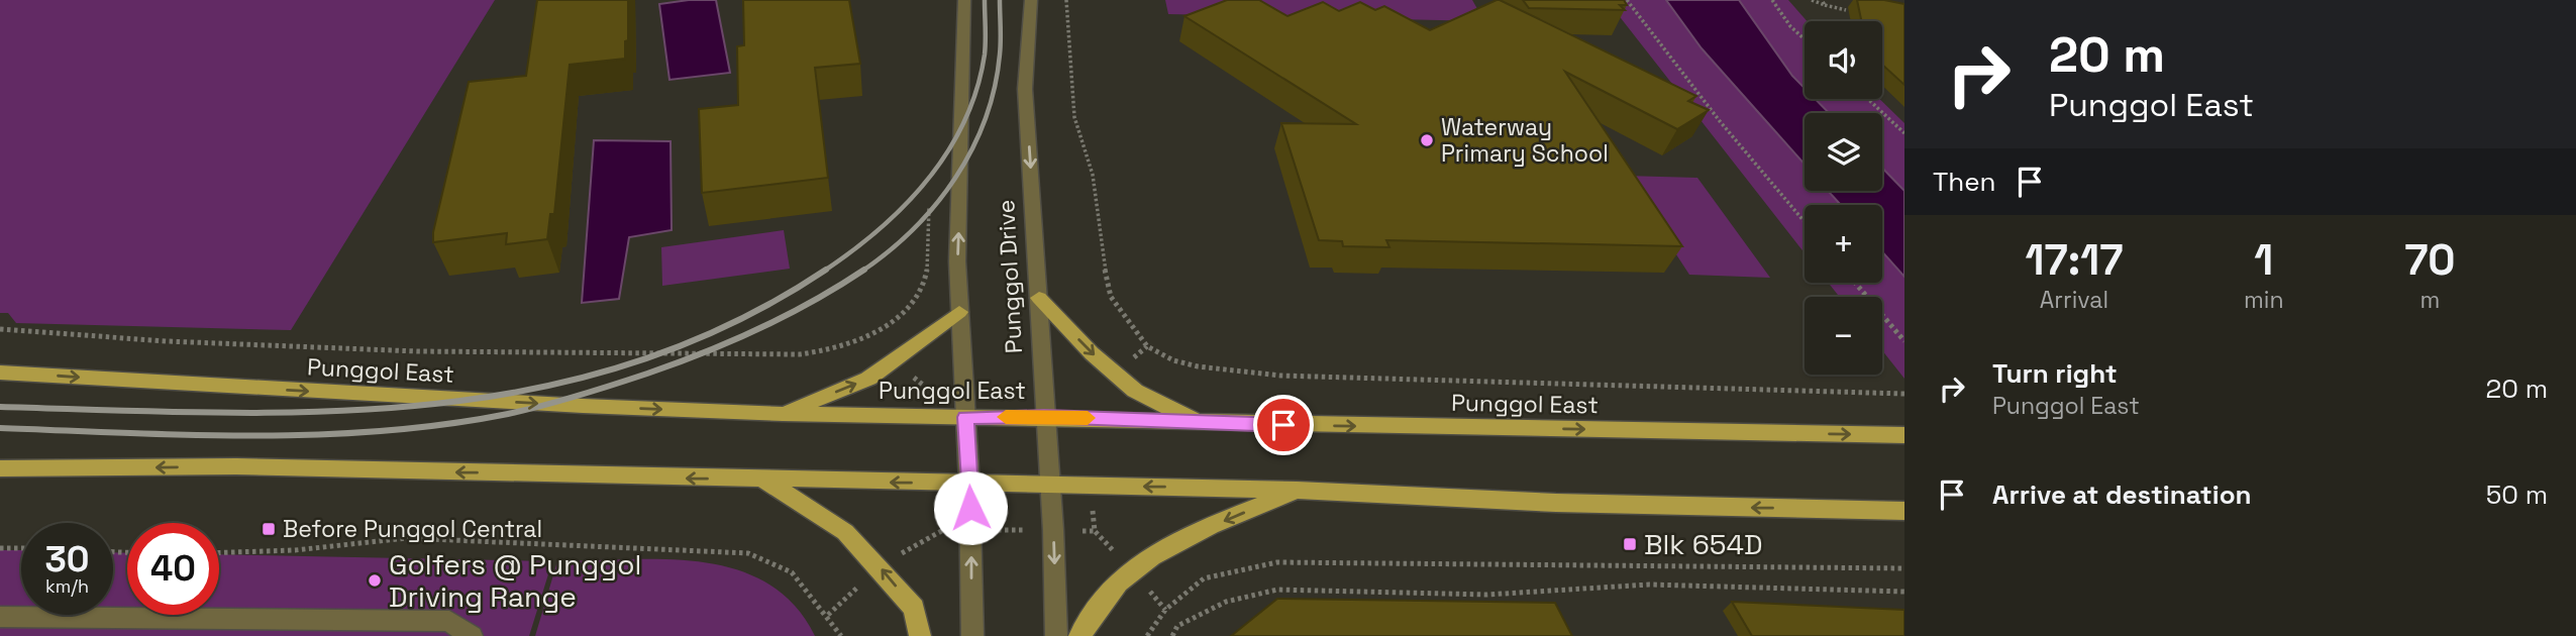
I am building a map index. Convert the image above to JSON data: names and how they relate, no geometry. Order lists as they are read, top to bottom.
{
  "streets": {
    "main road": ["Punggol East"],
    "street": ["Punggol Drive"]
  },
  "crossings": [
    ["Punggol Drive", "Punggol East"]
  ],
  "places": {
    "other": ["Waterway Primary School", "Golfers @ Punggol Driving Range"],
    "transit": ["Before Punggol Central", "Blk 654D"]
  },
  "page": {
    "turn": ["20 m", "Punggol East"],
    "map_buttons": ["+", "−"],
    "then": "Then",
    "eta": [
      "17:17",
      "Arrival",
      "1",
      "min",
      "70",
      "m"
    ],
    "list": [
      {
        "name": "Turn right",
        "note": "Punggol East",
        "value": "20 m"
      },
      {
        "name": "Arrive at destination",
        "value": "50 m"
      }
    ],
    "speed": "30 km/h",
    "limit": "40"
  }
}
